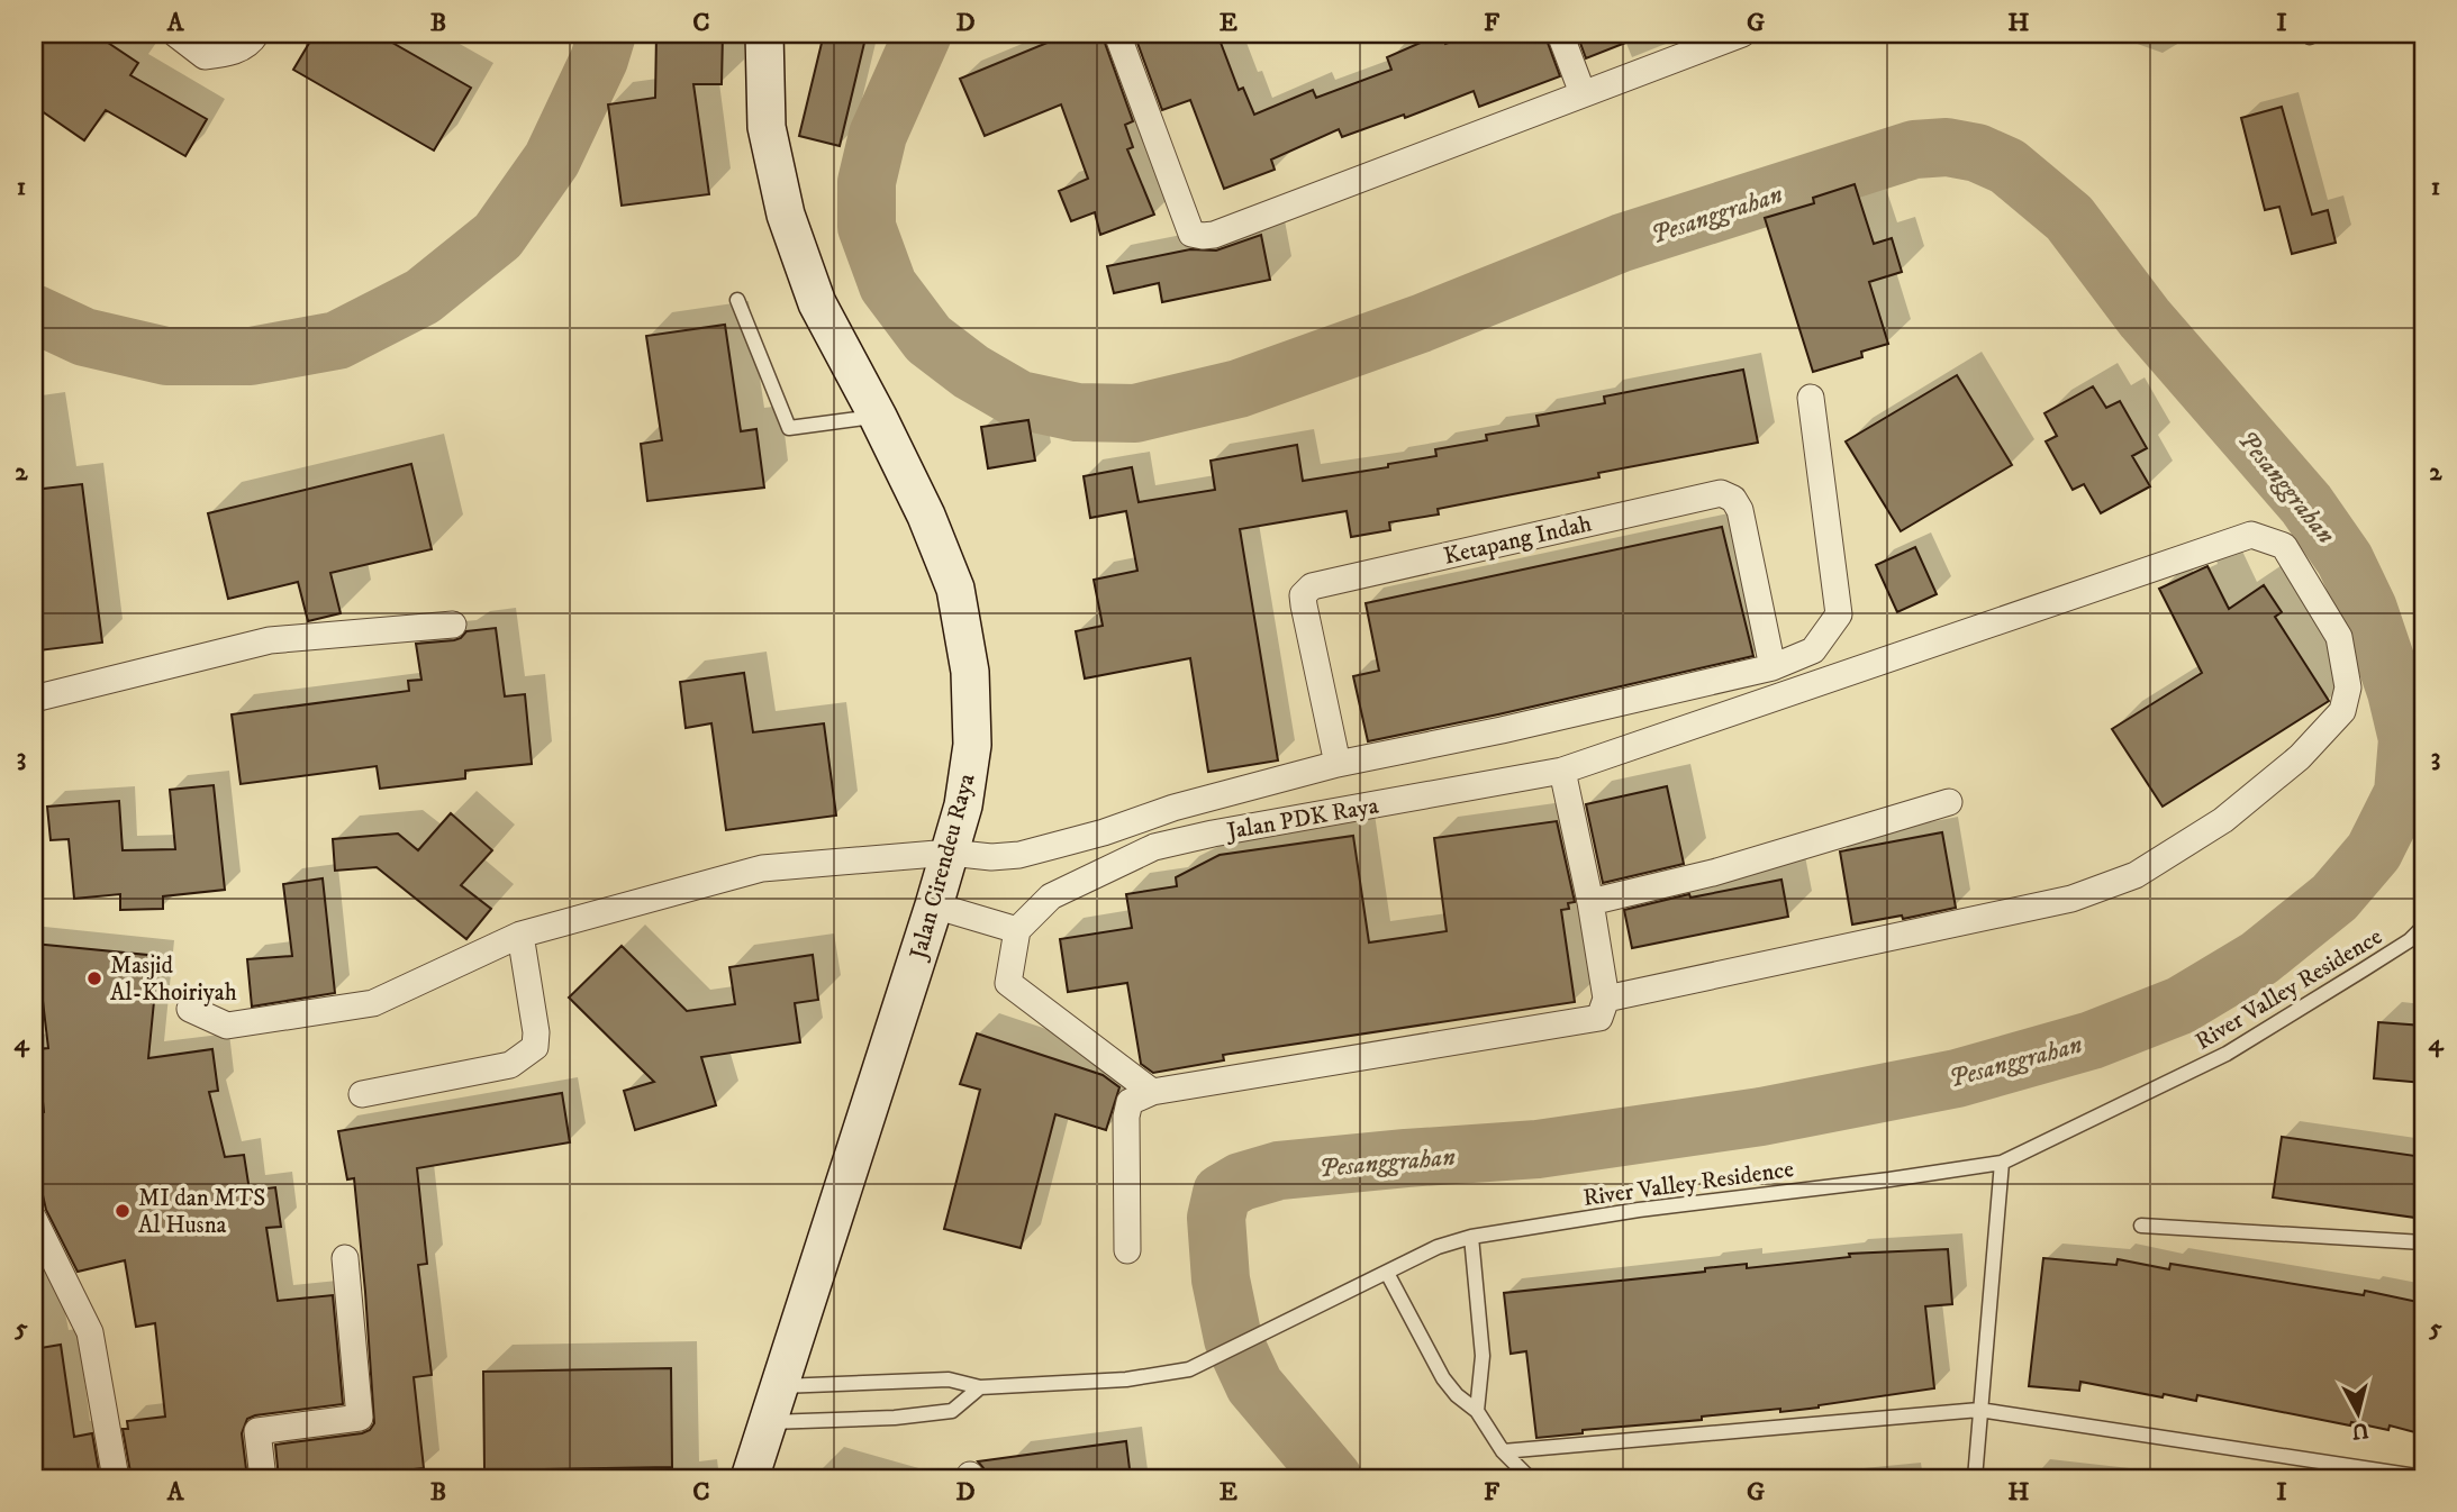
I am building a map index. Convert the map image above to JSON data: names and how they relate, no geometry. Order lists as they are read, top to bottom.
{
  "streets": {
    "main road": ["Jalan Cirendeu Raya"],
    "street": ["Ketapang Indah", "Jalan PDK Raya"],
    "lane": ["River Valley Residence"]
  },
  "crossings": [
    ["Jalan Cirendeu Raya", "River Valley Residence"]
  ],
  "water": ["Pesanggrahan"],
  "places": ["Masjid Al-Khoiriyah", "MI dan MTS Al Husna"],
  "north": "bottom",
  "grid": {
    "columns": [
      "A",
      "B",
      "C",
      "D",
      "E",
      "F",
      "G",
      "H",
      "I"
    ],
    "rows": [
      "1",
      "2",
      "3",
      "4",
      "5"
    ]
  }
}
